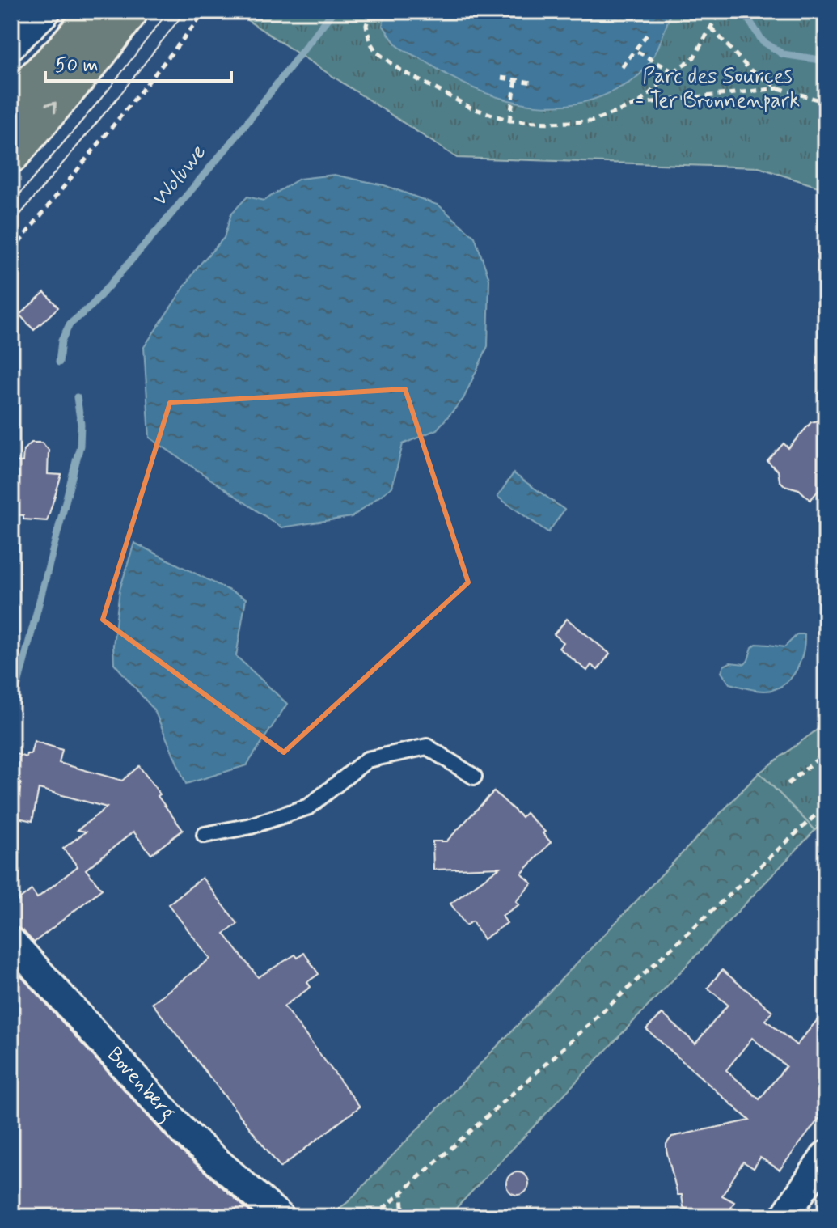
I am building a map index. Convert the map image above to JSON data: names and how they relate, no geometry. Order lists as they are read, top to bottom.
{
  "streets": {
    "street": ["Bovenberg"]
  },
  "water": ["Woluwe"],
  "parks": ["Parc des Sources - Ter Bronnenpark"],
  "scale_bar": "50 m"
}
